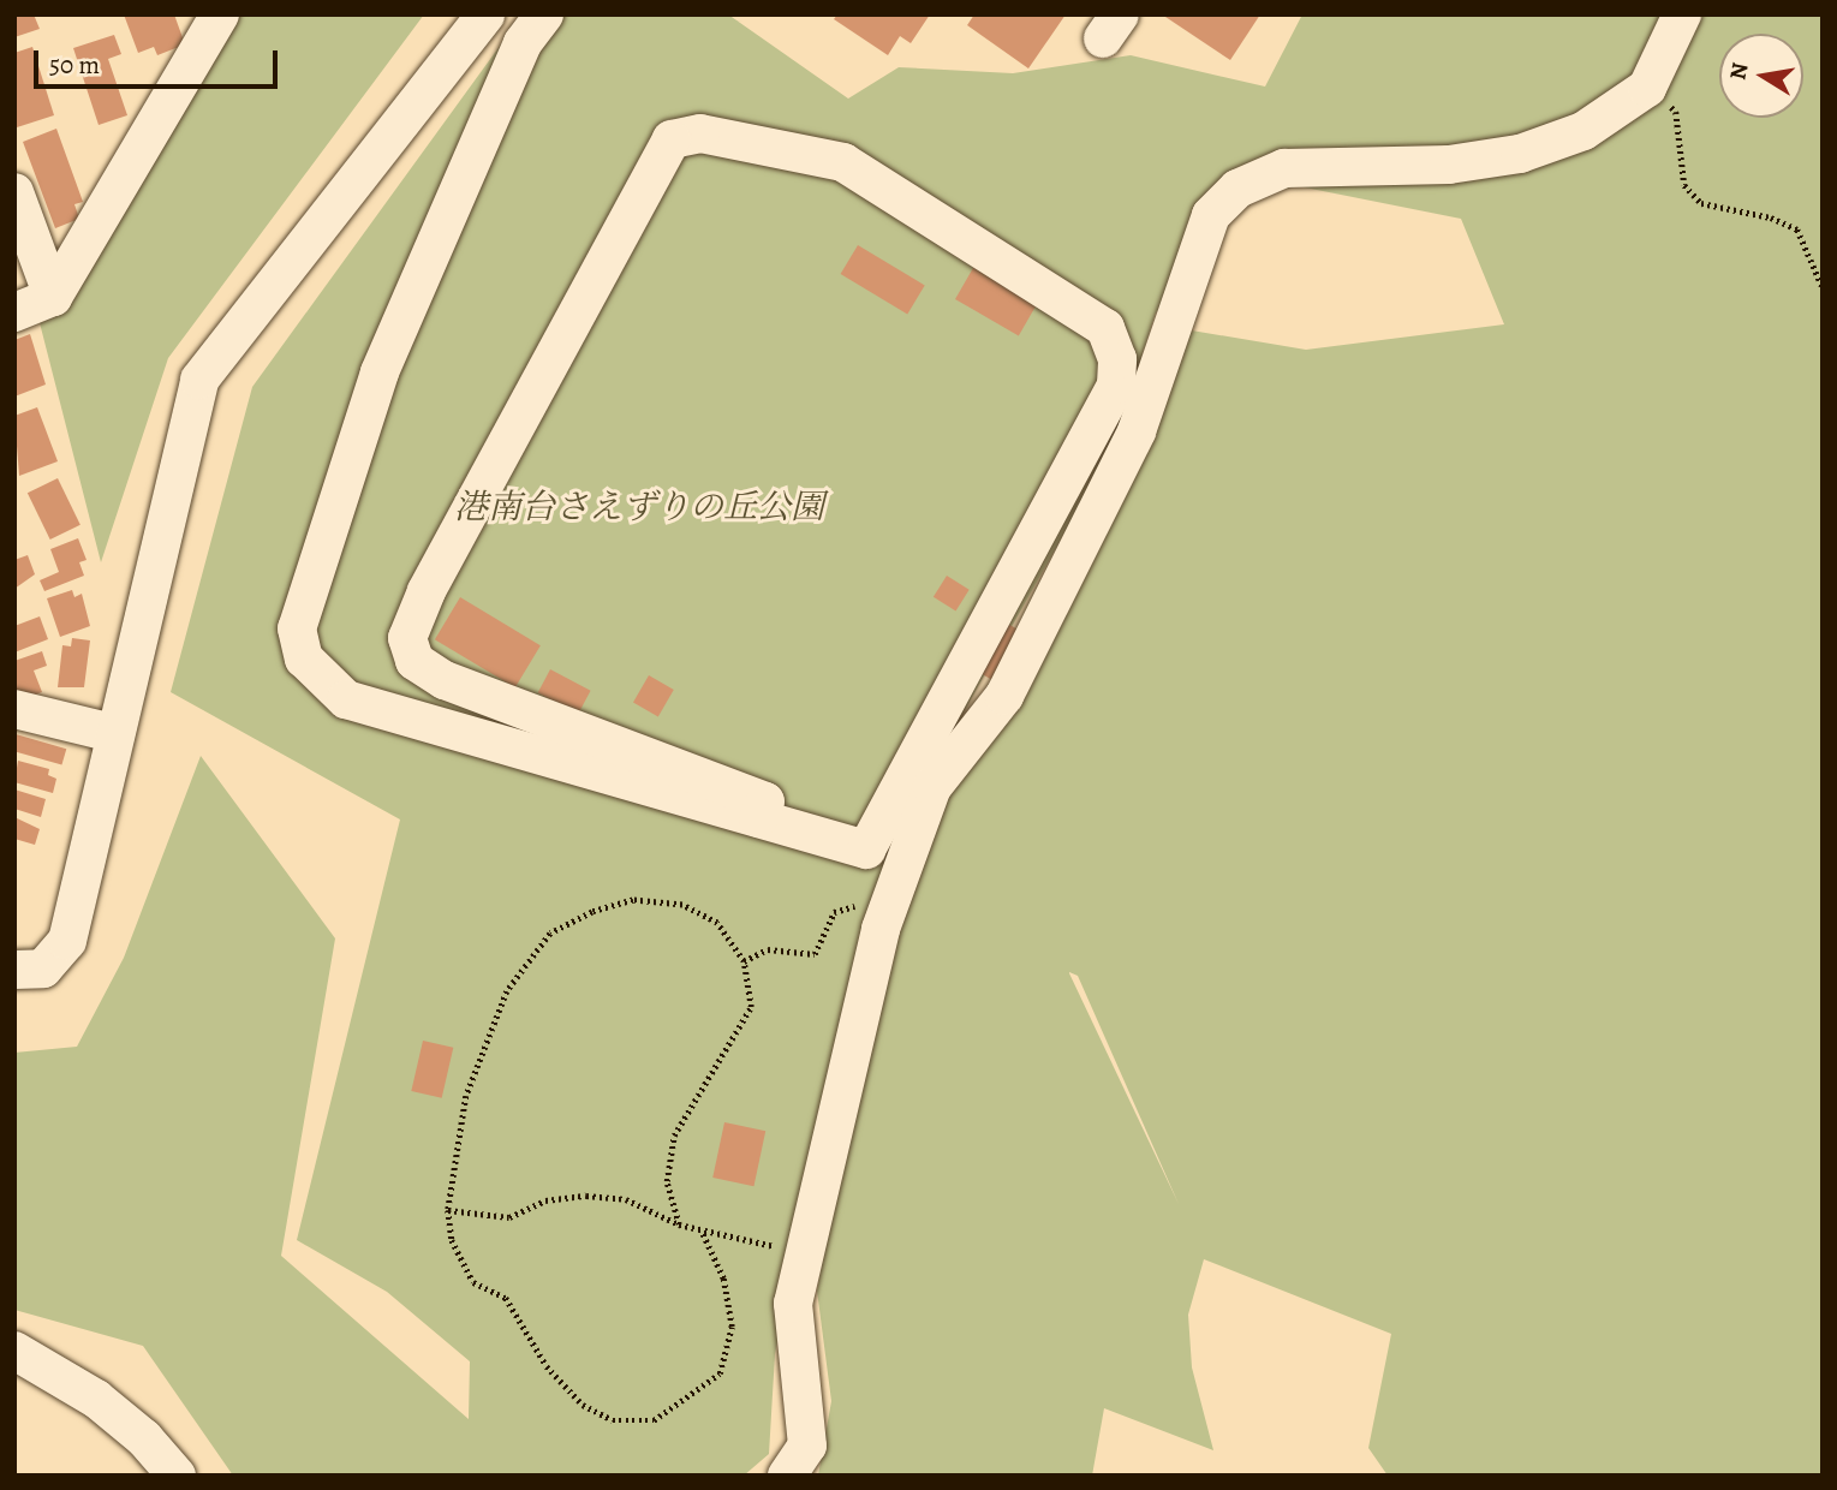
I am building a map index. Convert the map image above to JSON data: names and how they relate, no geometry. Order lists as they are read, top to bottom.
{
  "parks": ["港南台さえずりの丘公園"],
  "scale_bar": "50 m",
  "north": "left"
}
